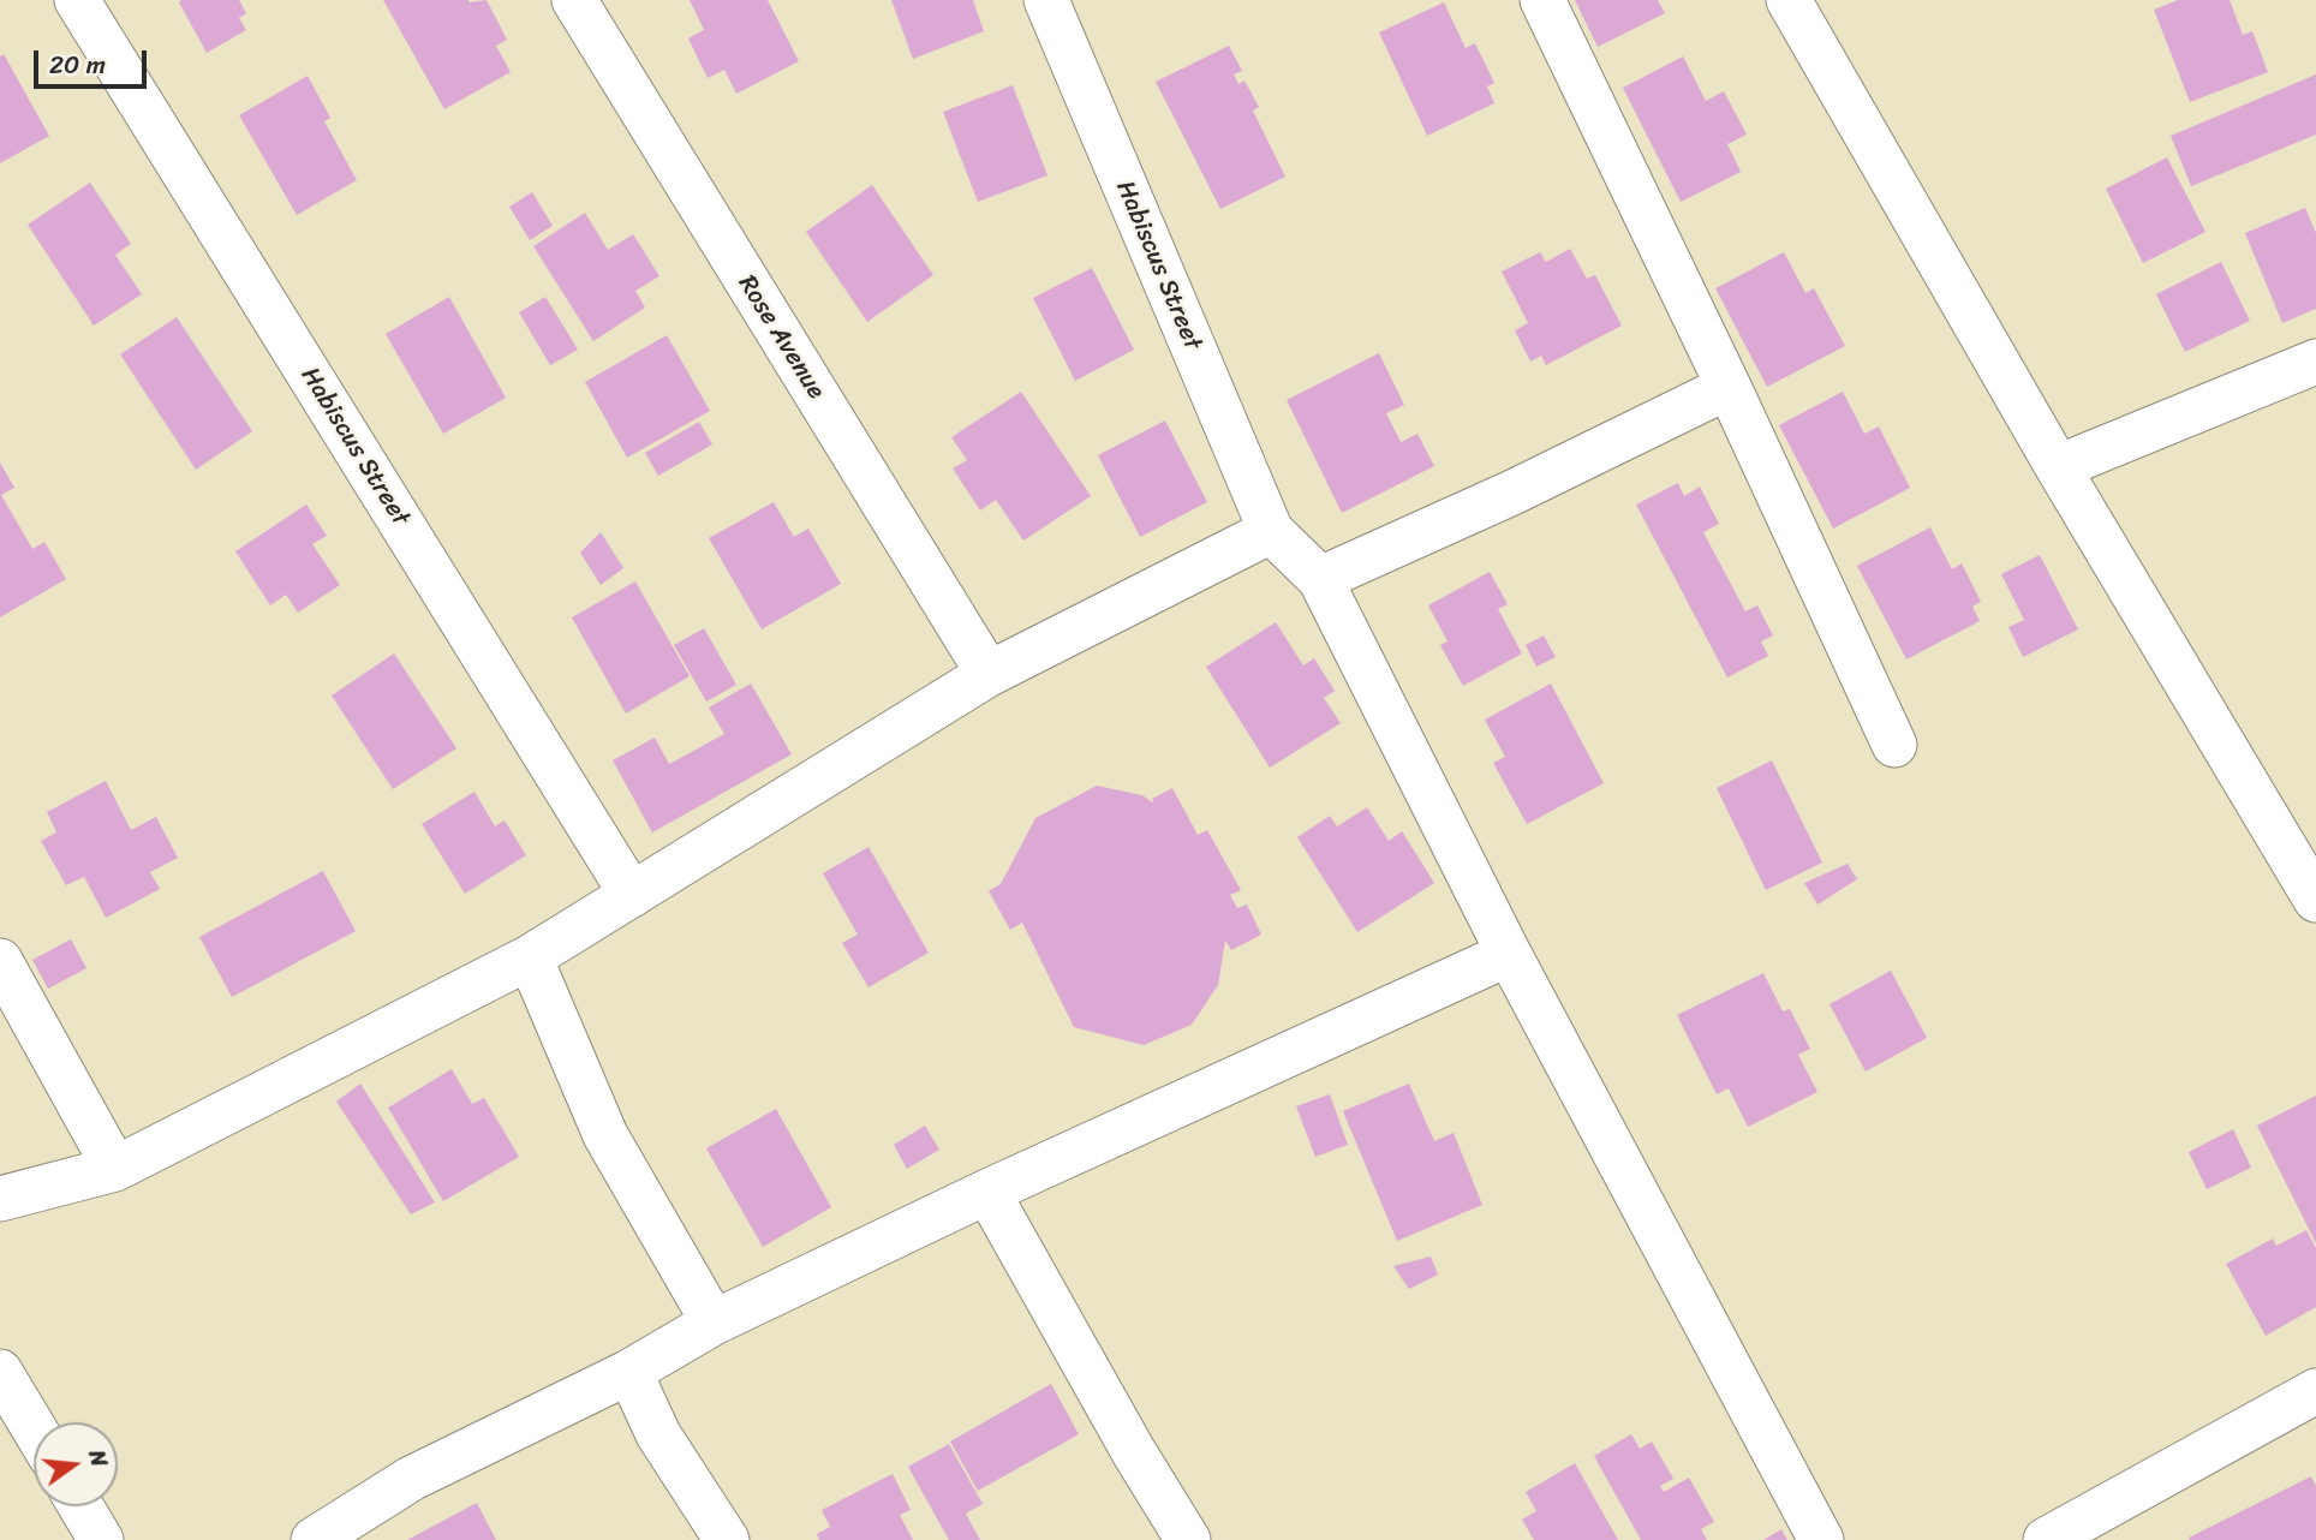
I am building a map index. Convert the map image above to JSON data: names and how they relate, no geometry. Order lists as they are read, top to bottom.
{
  "streets": {
    "street": ["Habiscus Street", "Rose Avenue"]
  },
  "scale_bar": "20 m",
  "north": "right"
}
